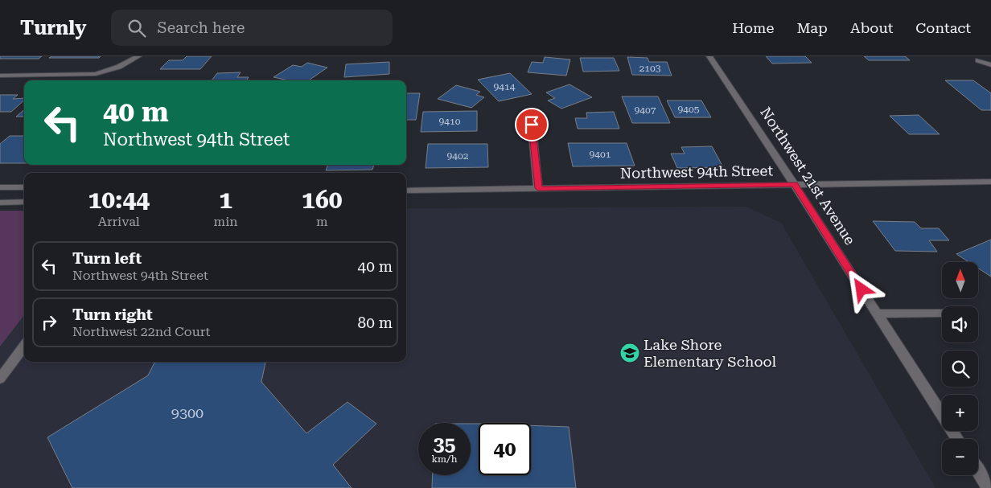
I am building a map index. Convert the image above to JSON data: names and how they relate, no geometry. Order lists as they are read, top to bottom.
{
  "streets": {
    "street": ["Northwest 94th Street", "Northwest 21st Avenue"]
  },
  "crossings": [
    ["Northwest 94th Street", "Northwest 21st Avenue"]
  ],
  "places": {
    "school or university": ["Lake Shore Elementary School"]
  },
  "house_numbers": [
    "2103",
    "9414",
    "9405",
    "9407",
    "9410",
    "9401",
    "9402",
    "9300"
  ],
  "north": "top",
  "page": {
    "header": "Turnly",
    "search": "Search here",
    "nav": [
      "Home",
      "Map",
      "About",
      "Contact"
    ],
    "turn": ["40 m", "Northwest 94th Street"],
    "eta": [
      "10:44",
      "Arrival",
      "1",
      "min",
      "160",
      "m"
    ],
    "list": [
      {
        "name": "Turn left",
        "note": "Northwest 94th Street",
        "value": "40 m"
      },
      {
        "name": "Turn right",
        "note": "Northwest 22nd Court",
        "value": "80 m"
      }
    ],
    "map_buttons": ["+", "−"],
    "speed": "35 km/h",
    "limit": "40"
  }
}
